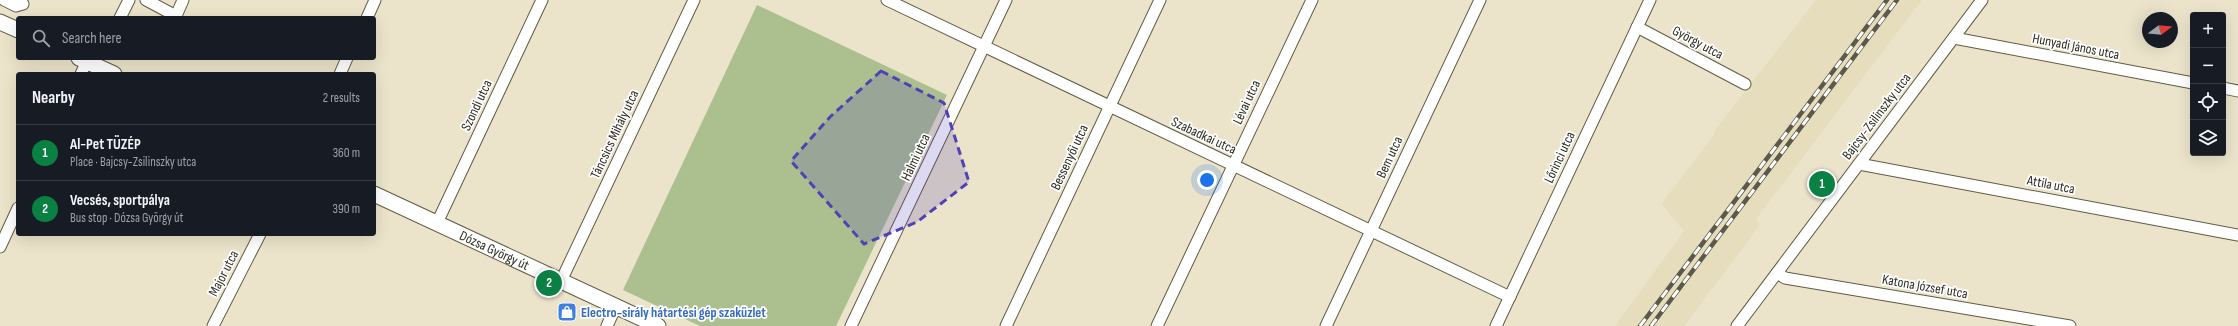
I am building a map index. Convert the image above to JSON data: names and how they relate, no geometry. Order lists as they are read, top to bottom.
{
  "streets": {
    "main road": ["Dózsa György út"],
    "street": [
      "György utca",
      "Hunyadi János utca",
      "Lévai utca",
      "Szondi utca",
      "Bajcsy-Zsilinszky utca",
      "Táncsics Mihály utca",
      "Szabadkai utca",
      "Halmi utca",
      "Bessenyői utca",
      "Bem utca",
      "Lőrinci utca",
      "Attila utca",
      "Major utca",
      "Katona József utca"
    ]
  },
  "crossings": [
    ["György utca", "Lőrinci utca"],
    ["Hunyadi János utca", "Bajcsy-Zsilinszky utca"],
    ["Lévai utca", "Szabadkai utca"],
    ["Szondi utca", "Dózsa György út"],
    ["Bajcsy-Zsilinszky utca", "Attila utca"],
    ["Bajcsy-Zsilinszky utca", "Katona József utca"],
    ["Táncsics Mihály utca", "Dózsa György út"],
    ["Szabadkai utca", "Halmi utca"],
    ["Szabadkai utca", "Bessenyői utca"],
    ["Szabadkai utca", "Bem utca"],
    ["Szabadkai utca", "Lőrinci utca"]
  ],
  "places": {
    "shop": ["Electro-sirály hátartési gép szaküzlet"]
  },
  "north": "right",
  "page": {
    "map_buttons": ["+", "−"],
    "search": "Search here",
    "heading": ["Nearby", "2 results"],
    "list": [
      {
        "mark": "1",
        "name": "Al-Pet TÜZÉP",
        "note": "Place · Bajcsy-Zsilinszky utca",
        "value": "360 m"
      },
      {
        "mark": "2",
        "name": "Vecsés, sportpálya",
        "note": "Bus stop · Dózsa György út",
        "value": "390 m"
      }
    ],
    "pins": ["1", "2"]
  }
}
